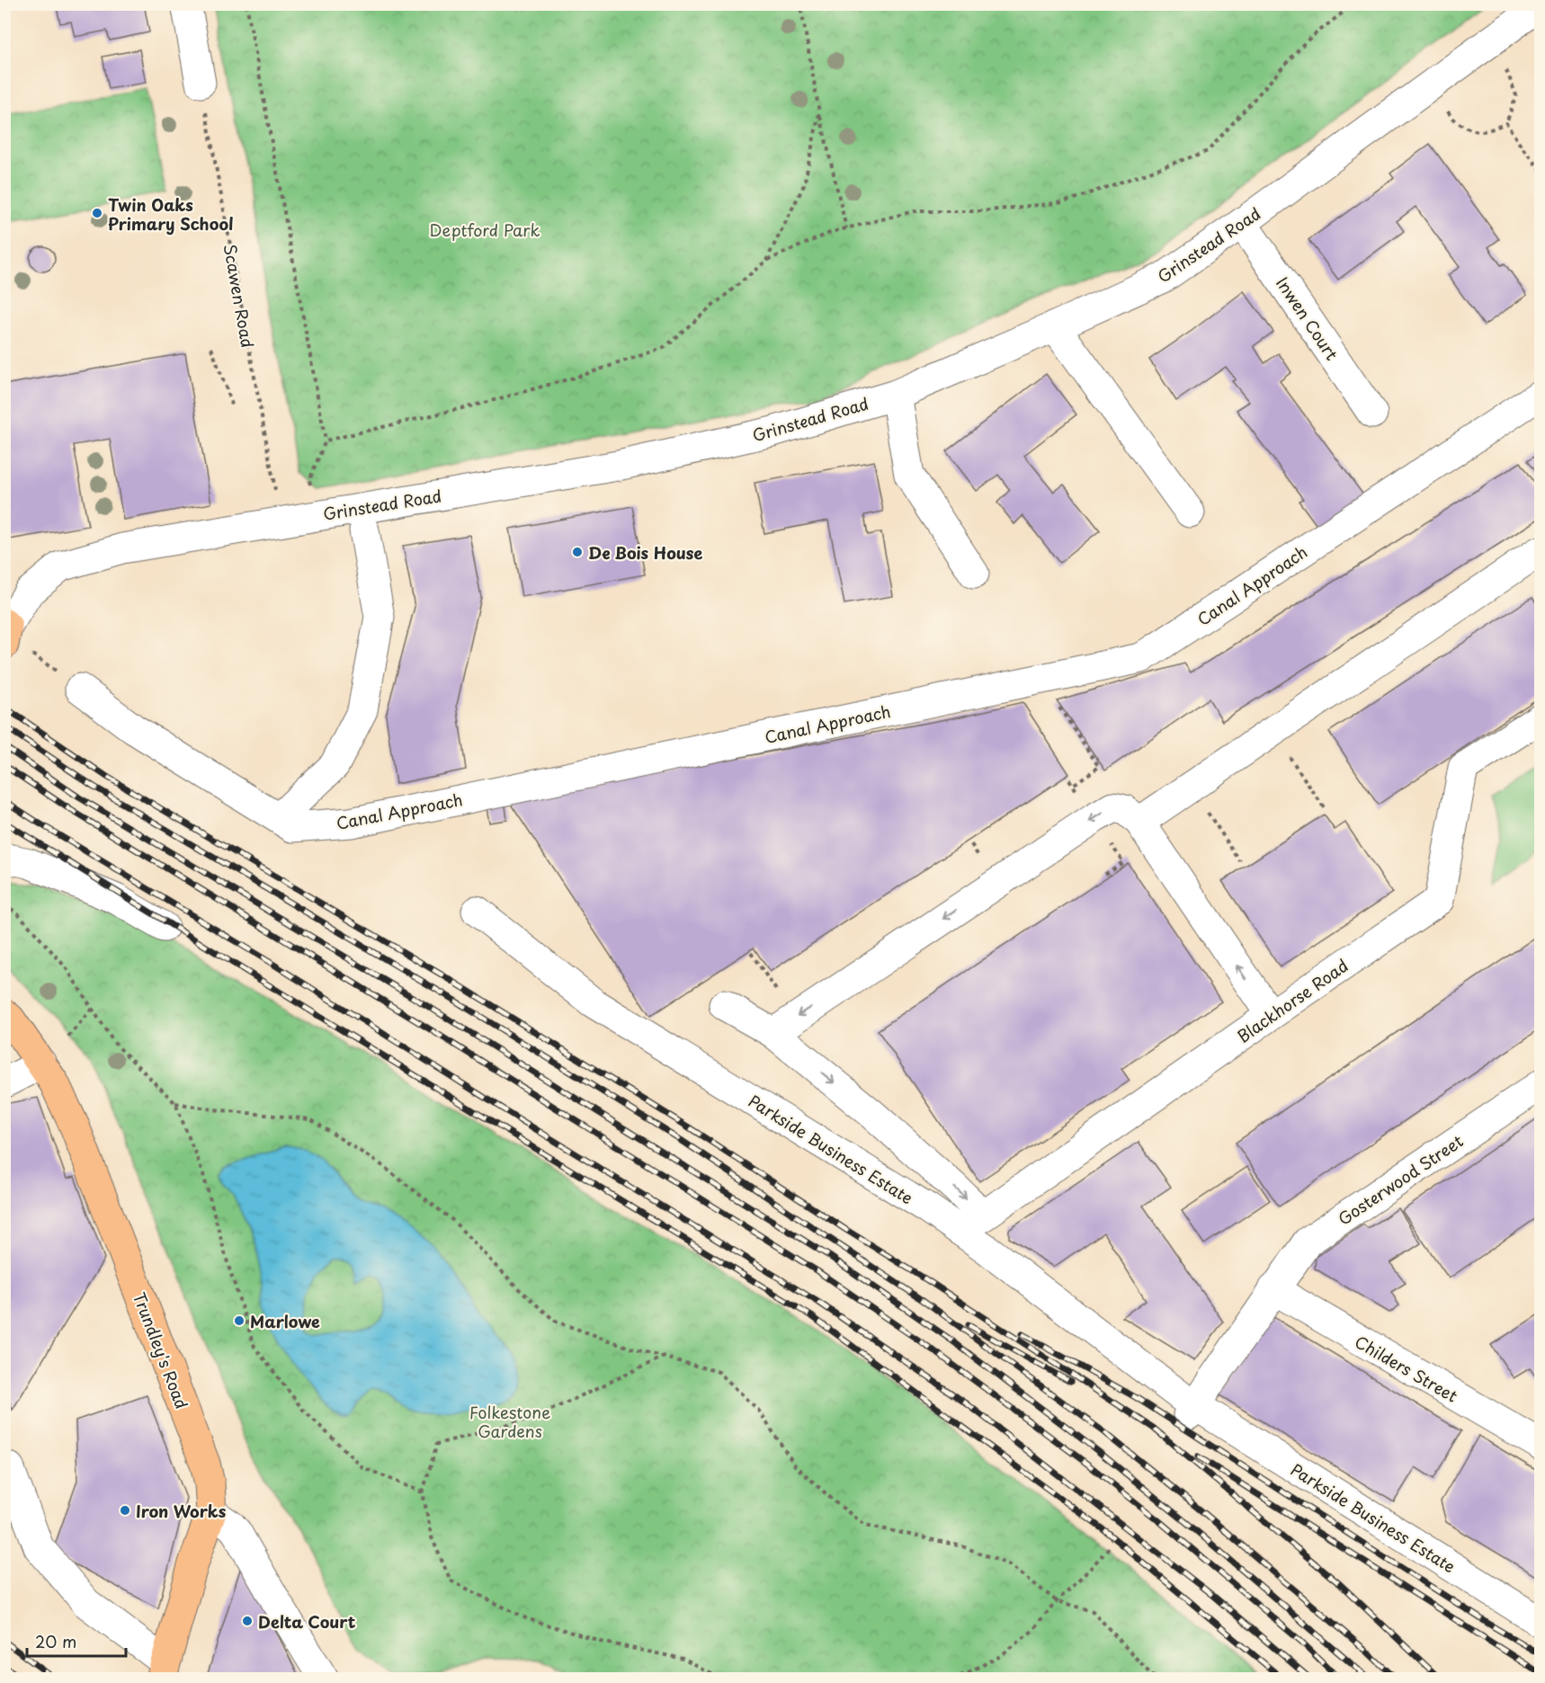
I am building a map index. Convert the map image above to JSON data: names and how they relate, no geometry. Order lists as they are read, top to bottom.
{
  "streets": {
    "main road": ["Trundley's Road"],
    "street": [
      "Grinstead Road",
      "Inwen Court",
      "Canal Approach",
      "Blackhorse Road",
      "Parkside Business Estate",
      "Gosterwood Street",
      "Childers Street"
    ],
    "path": ["Scawen Road"]
  },
  "crossings": [
    ["Grinstead Road", "Inwen Court"],
    ["Blackhorse Road", "Parkside Business Estate"],
    ["Parkside Business Estate", "Gosterwood Street"],
    ["Gosterwood Street", "Childers Street"]
  ],
  "parks": ["Deptford Park", "Folkestone Gardens"],
  "places": [
    "Twin Oaks Primary School",
    "De Bois House",
    "Marlowe",
    "Iron Works",
    "Delta Court"
  ],
  "scale_bar": "20 m"
}
